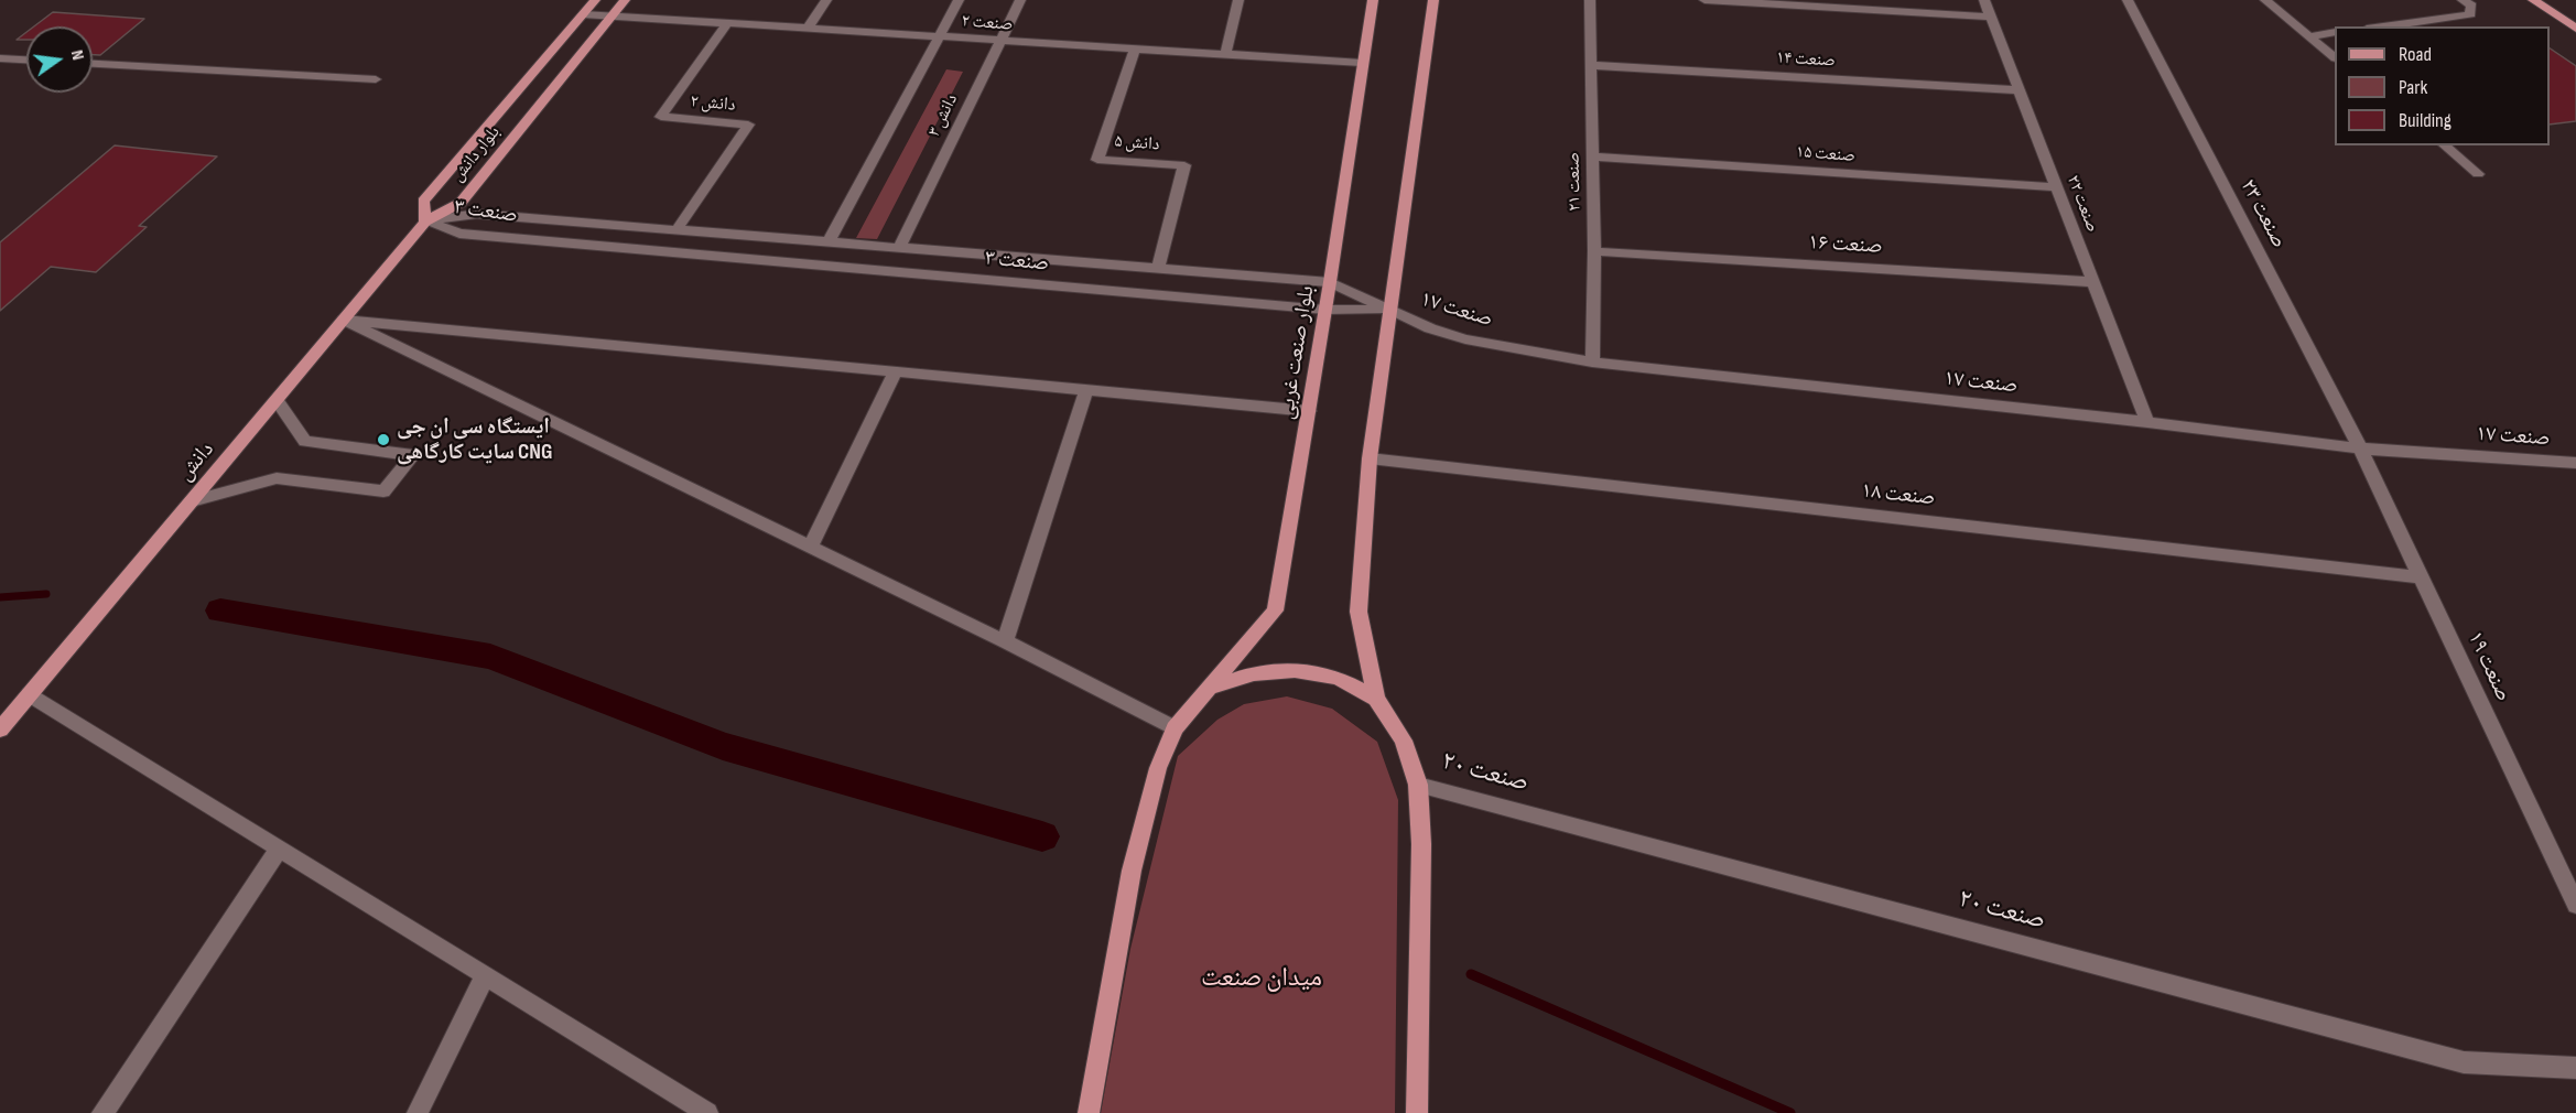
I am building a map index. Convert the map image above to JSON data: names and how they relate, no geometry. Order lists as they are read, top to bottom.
{
  "streets": {
    "main road": ["بلوار دانش", "بلوار صنعت غربی", "دانش"],
    "street": [
      "صنعت ۲",
      "صنعت ۱۴",
      "دانش ۲",
      "دانش ۳",
      "دانش ۵",
      "صنعت ۱۵",
      "صنعت ۲۱",
      "صنعت ۲۲",
      "صنعت ۳",
      "صنعت ۲۳",
      "صنعت ۱۶",
      "صنعت ۱۷",
      "صنعت ۱۸",
      "صنعت ۱۹",
      "صنعت ۲۰"
    ]
  },
  "crossings": [
    ["صنعت ۲", "دانش ۲"],
    ["صنعت ۲", "دانش ۳"],
    ["صنعت ۲", "دانش ۵"],
    ["صنعت ۲", "بلوار دانش"],
    ["صنعت ۲", "بلوار صنعت غربی"],
    ["صنعت ۱۴", "صنعت ۲۱"],
    ["صنعت ۱۴", "صنعت ۲۲"],
    ["دانش ۲", "صنعت ۳"],
    ["دانش ۳", "صنعت ۳"],
    ["دانش ۵", "صنعت ۳"],
    ["بلوار دانش", "صنعت ۳"],
    ["بلوار دانش", "دانش"],
    ["صنعت ۱۵", "صنعت ۲۱"],
    ["صنعت ۱۵", "صنعت ۲۲"],
    ["صنعت ۲۱", "صنعت ۱۶"],
    ["صنعت ۲۱", "صنعت ۱۷"],
    ["صنعت ۲۲", "صنعت ۱۶"],
    ["صنعت ۲۲", "صنعت ۱۷"],
    ["صنعت ۳", "صنعت ۱۷"],
    ["صنعت ۳", "بلوار صنعت غربی"],
    ["صنعت ۳", "دانش"],
    ["صنعت ۲۳", "صنعت ۱۷"],
    ["صنعت ۲۳", "صنعت ۱۹"],
    ["صنعت ۱۷", "بلوار صنعت غربی"],
    ["صنعت ۱۷", "صنعت ۱۹"],
    ["صنعت ۱۸", "صنعت ۱۹"]
  ],
  "parks": ["میدان صنعت"],
  "places": ["ایستگاه سی ان جی سایت کارگاهی CNG"],
  "legend": ["Road", "Park", "Building"],
  "north": "right"
}
